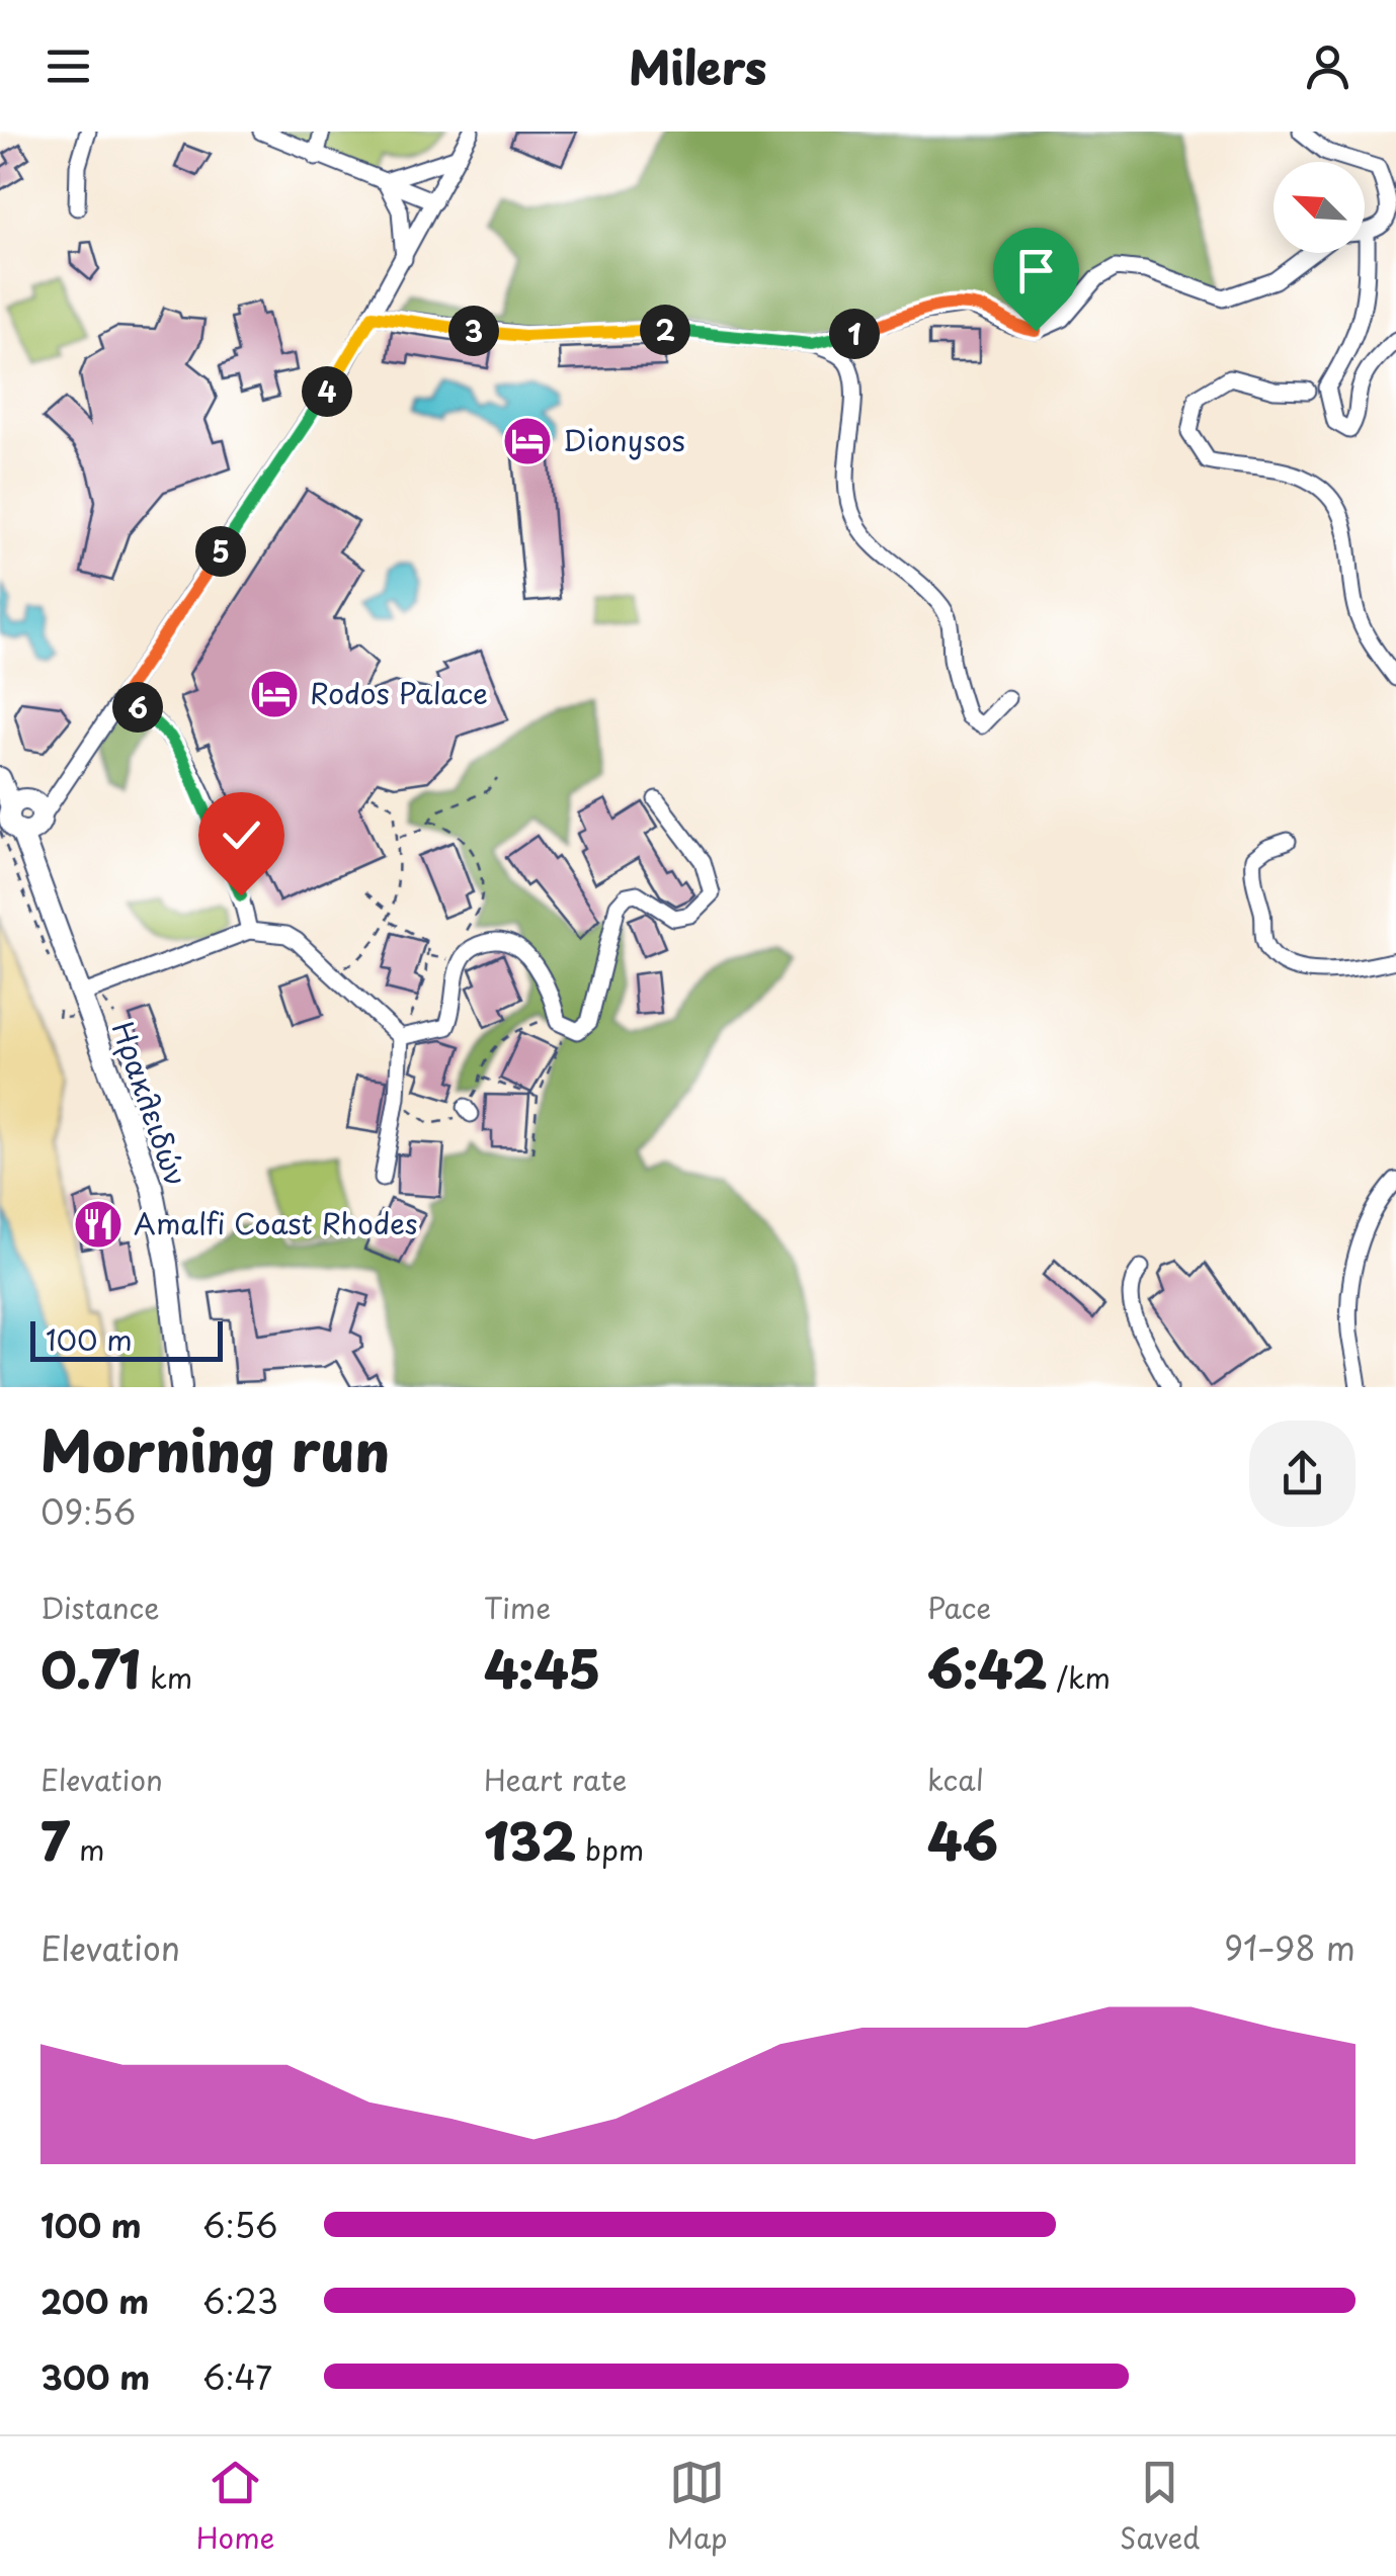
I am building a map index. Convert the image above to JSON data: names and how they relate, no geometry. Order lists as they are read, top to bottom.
{
  "streets": {
    "main road": ["Ηρακλειδών"]
  },
  "places": {
    "hotel": ["Dionysos", "Rodos Palace"],
    "restaurant": ["Amalfi Coast Rhodes"]
  },
  "scale_bar": "100 m",
  "north": "top left",
  "page": {
    "header": "Milers",
    "pins": [
      "2",
      "3",
      "1",
      "4",
      "5",
      "6"
    ],
    "scale": "100 m",
    "heading": ["Morning run", "09:56"],
    "stats": [
      ["Distance", "0.71 km"],
      ["Time", "4:45"],
      ["Pace", "6:42 /km"],
      ["Elevation", "7 m"],
      ["Heart rate", "132 bpm"],
      ["kcal", "46"]
    ],
    "chart": ["Elevation", "91–98 m"],
    "list": [
      {
        "name": "100 m",
        "note": "6:56"
      },
      {
        "name": "200 m",
        "note": "6:23"
      },
      {
        "name": "300 m",
        "note": "6:47"
      }
    ],
    "tabs": ["Home", "Map", "Saved"]
  }
}
